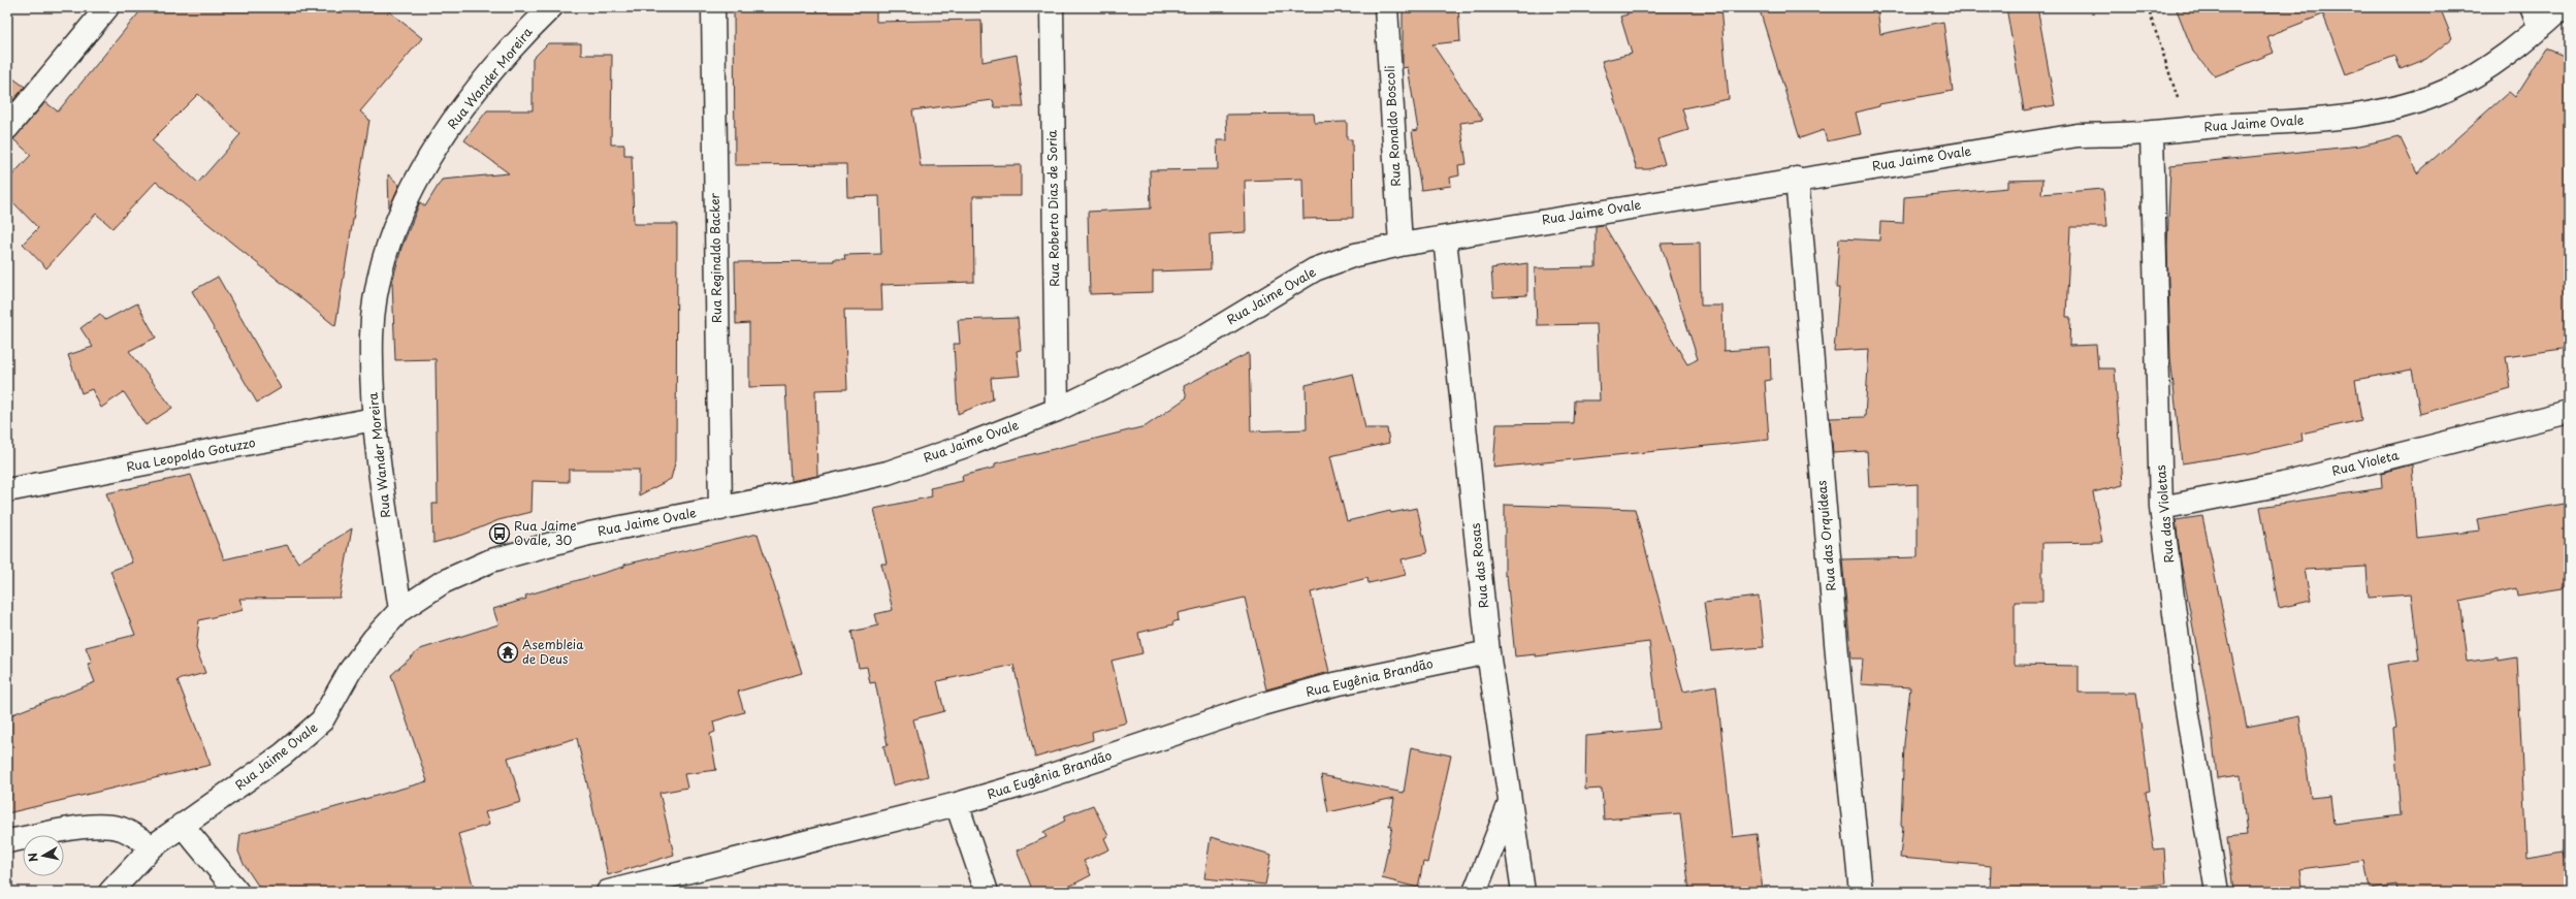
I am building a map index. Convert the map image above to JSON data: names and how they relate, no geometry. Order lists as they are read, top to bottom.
{
  "streets": {
    "street": [
      "Rua Wander Moreira",
      "Rua Jaime Ovale",
      "Rua Ronaldo Boscoli",
      "Rua Roberto Dias de Soria",
      "Rua Reginaldo Backer",
      "Rua Leopoldo Gotuzzo",
      "Rua Violeta",
      "Rua das Violetas",
      "Rua das Orquídeas",
      "Rua das Rosas",
      "Rua Eugênia Brandão"
    ]
  },
  "crossings": [
    ["Rua Wander Moreira", "Rua Jaime Ovale"],
    ["Rua Wander Moreira", "Rua Leopoldo Gotuzzo"],
    ["Rua Jaime Ovale", "Rua Ronaldo Boscoli"],
    ["Rua Jaime Ovale", "Rua Roberto Dias de Soria"],
    ["Rua Jaime Ovale", "Rua Reginaldo Backer"],
    ["Rua Jaime Ovale", "Rua das Violetas"],
    ["Rua Jaime Ovale", "Rua das Orquídeas"],
    ["Rua Jaime Ovale", "Rua das Rosas"],
    ["Rua Violeta", "Rua das Violetas"],
    ["Rua das Rosas", "Rua Eugênia Brandão"]
  ],
  "places": {
    "bus stop": ["Rua Jaime Ovale, 30"],
    "temple": ["Asembleia de Deus"]
  },
  "north": "left"
}
